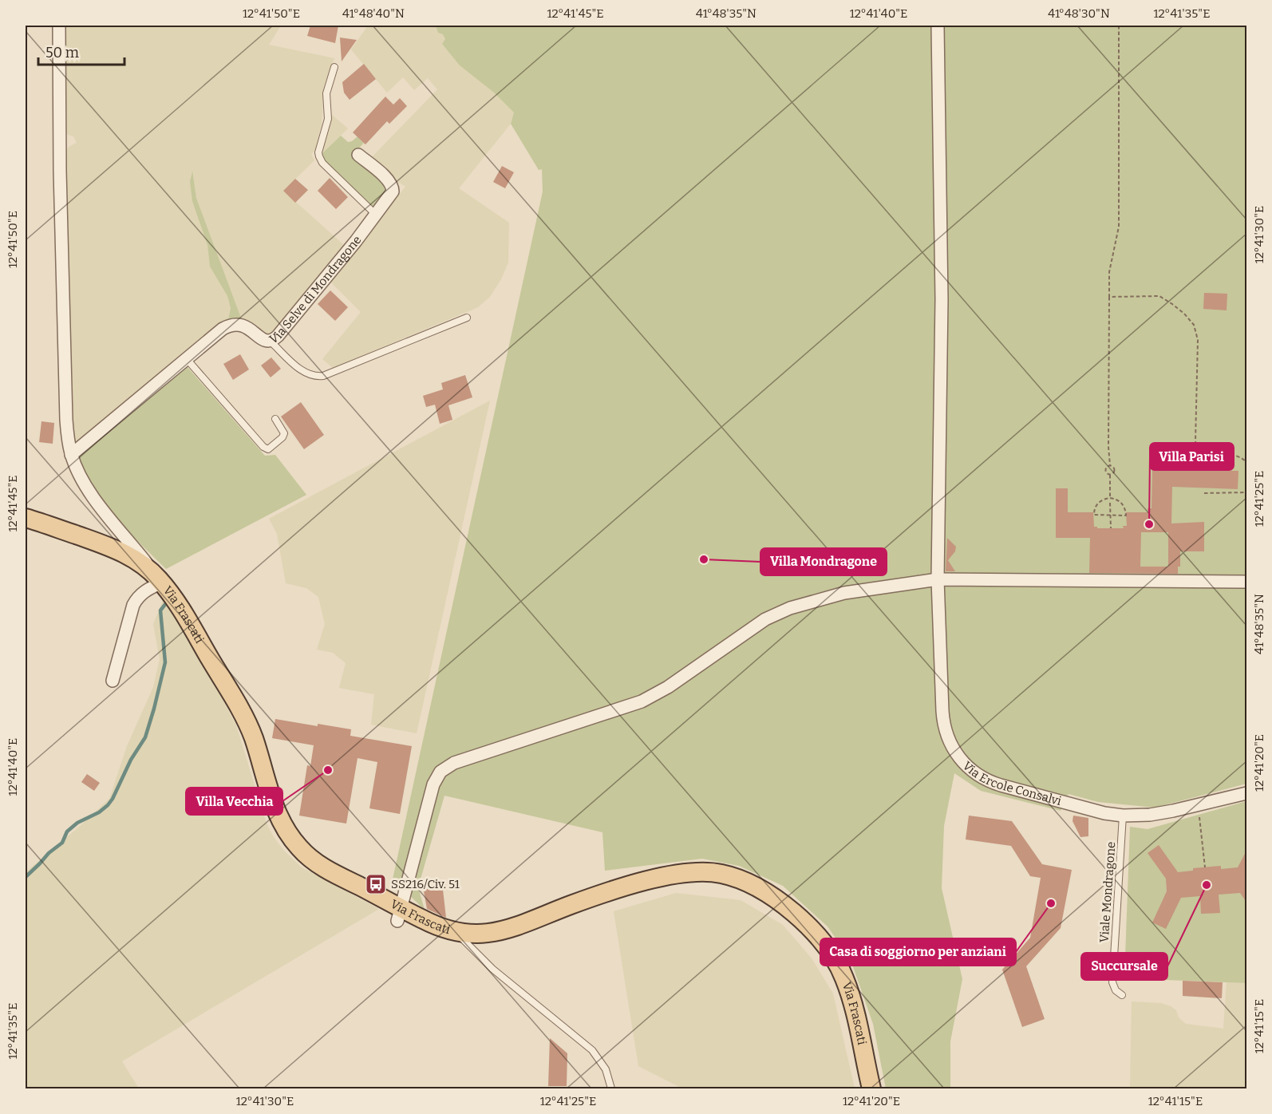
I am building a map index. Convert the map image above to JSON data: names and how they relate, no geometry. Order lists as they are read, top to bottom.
{
  "streets": {
    "main road": ["Via Frascati"],
    "street": ["Via Selve di Mondragone", "Via Ercole Consalvi"],
    "lane": ["Viale Mondragone"]
  },
  "crossings": [
    ["Via Ercole Consalvi", "Viale Mondragone"]
  ],
  "places": {
    "other": [
      "Villa Parisi",
      "Villa Mondragone",
      "Villa Vecchia",
      "Succursale",
      "Casa di soggiorno per anziani"
    ],
    "bus stop": ["SS216/Civ. 51"]
  },
  "scale_bar": "50 m",
  "coordinates": [
    "12°41'50\"E",
    "41°48'40\"N",
    "12°41'45\"E",
    "41°48'35\"N",
    "12°41'40\"E",
    "41°48'30\"N",
    "12°41'35\"E",
    "12°41'30\"E",
    "12°41'25\"E",
    "12°41'20\"E",
    "12°41'15\"E"
  ]
}
